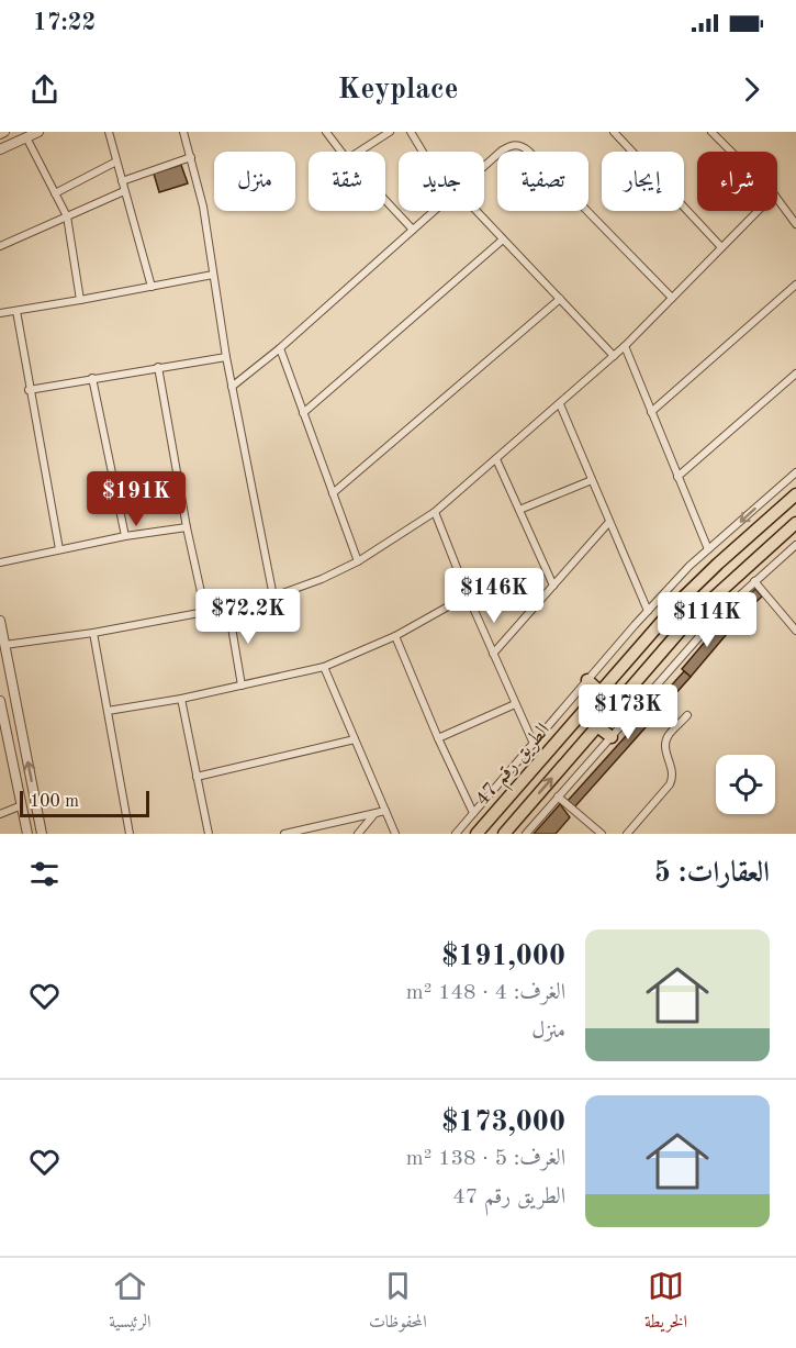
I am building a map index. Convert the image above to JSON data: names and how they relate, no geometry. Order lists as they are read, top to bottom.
{
  "streets": {
    "highway": ["الطريق رقم 47"]
  },
  "scale_bar": "100 m",
  "page": {
    "status": "17:22",
    "header": "Keyplace",
    "chip": [
      "شراء",
      "إيجار",
      "تصفية",
      "جديد",
      "شقة",
      "منزل"
    ],
    "price": [
      "$191K",
      "$146K",
      "$72.2K",
      "$114K",
      "$173K"
    ],
    "scale": "100 m",
    "heading": "العقارات: 5",
    "list": [
      {
        "name": "$191,000",
        "note": "الغرف: 4 · 148 m² · منزل"
      },
      {
        "name": "$173,000",
        "note": "الغرف: 5 · 138 m² · الطريق رقم 47"
      }
    ],
    "tabs": ["الخريطة", "المحفوظات", "الرئيسية"]
  }
}
